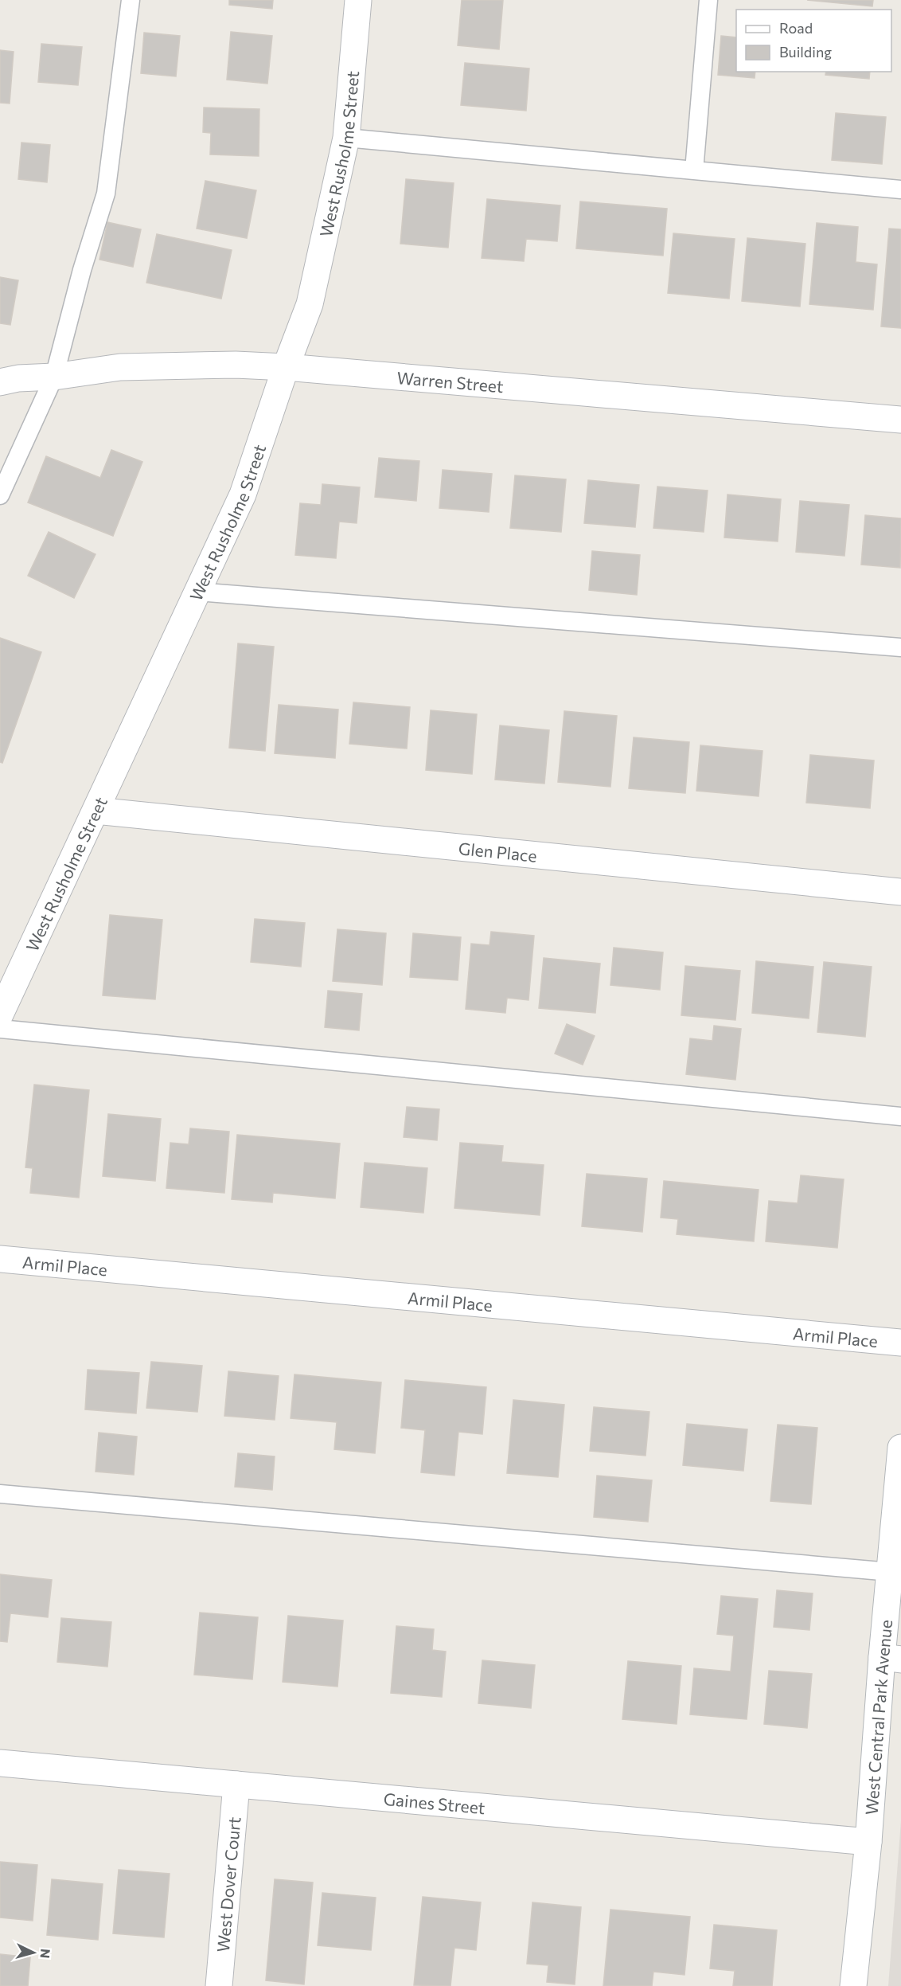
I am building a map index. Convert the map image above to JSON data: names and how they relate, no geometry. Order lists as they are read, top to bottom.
{
  "streets": {
    "street": [
      "West Rusholme Street",
      "Warren Street",
      "Glen Place",
      "Armil Place",
      "West Central Park Avenue",
      "Gaines Street",
      "West Dover Court"
    ]
  },
  "crossings": [
    ["West Rusholme Street", "Warren Street"],
    ["West Rusholme Street", "Glen Place"],
    ["West Central Park Avenue", "Gaines Street"],
    ["Gaines Street", "West Dover Court"]
  ],
  "legend": ["Road", "Building"],
  "north": "right"
}
